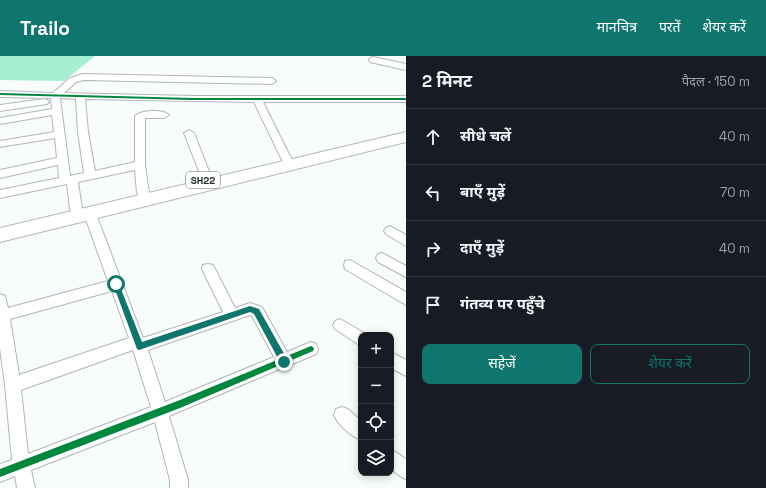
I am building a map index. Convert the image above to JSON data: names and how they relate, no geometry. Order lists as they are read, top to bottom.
{
  "streets": {
    "main road": ["SH22"]
  },
  "page": {
    "header": "Trailo",
    "nav": ["मानचित्र", "परतें", "शेयर करें"],
    "heading": ["2 मिनट", "पैदल · 150 m"],
    "list": [
      ["सीधे चलें", "40 m"],
      ["बाएँ मुड़ें", "70 m"],
      ["दाएँ मुड़ें", "40 m"],
      "गंतव्य पर पहुँचे"
    ],
    "map_buttons": ["+", "−"],
    "buttons": ["सहेजें", "शेयर करें"]
  }
}
